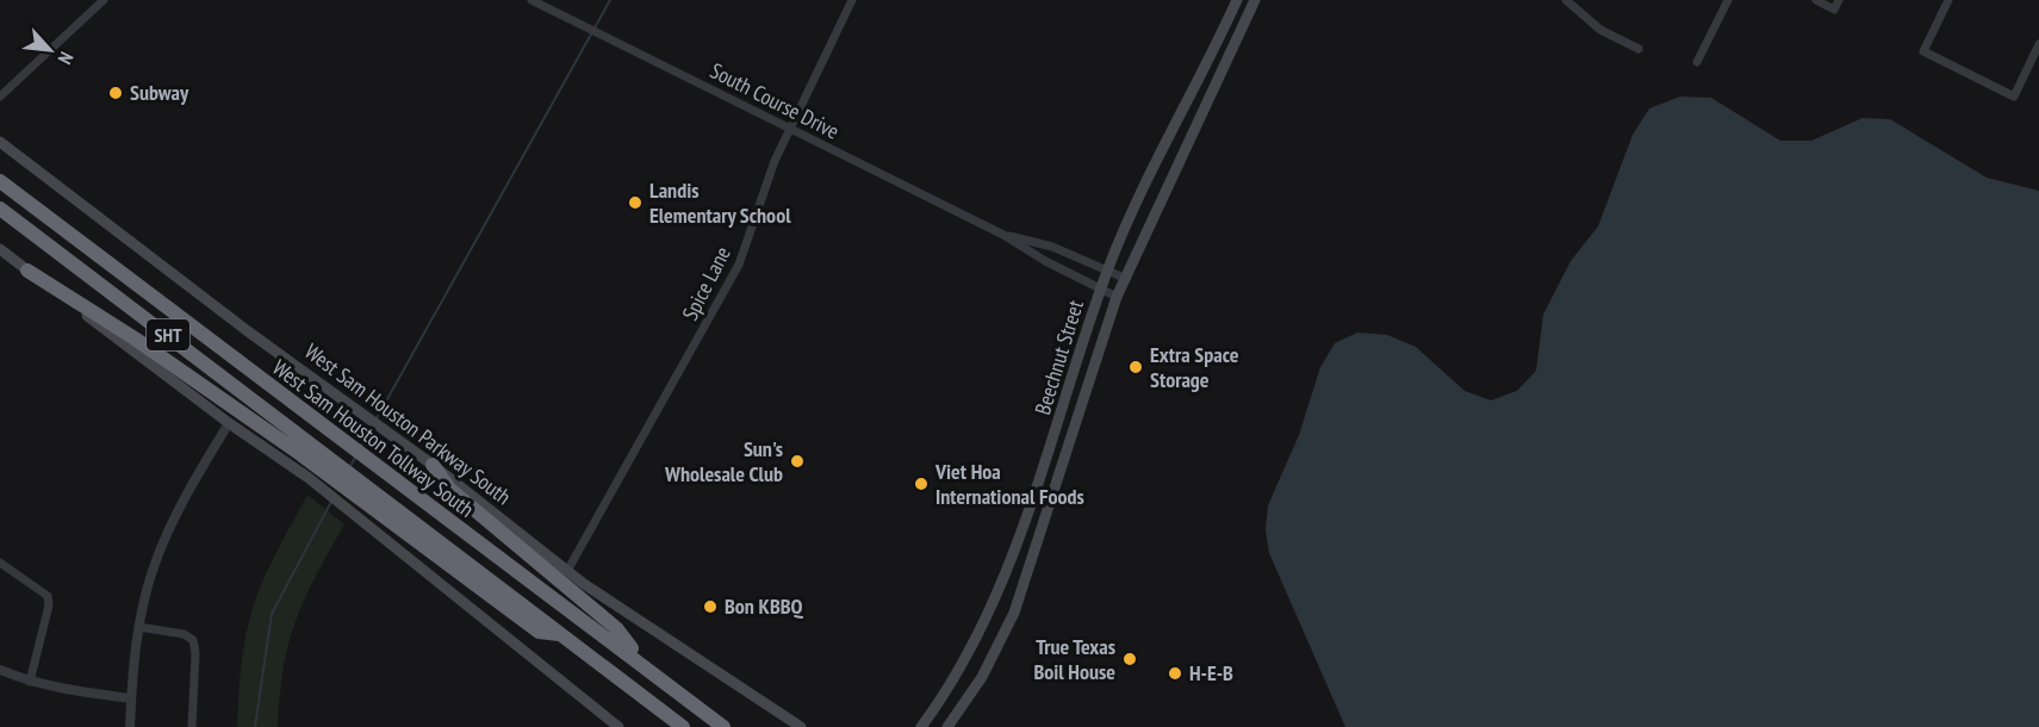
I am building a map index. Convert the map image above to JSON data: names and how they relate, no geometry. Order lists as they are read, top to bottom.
{
  "streets": {
    "highway": ["SHT", "West Sam Houston Tollway South"],
    "main road": ["Beechnut Street", "West Sam Houston Parkway South"],
    "street": ["South Course Drive", "Spice Lane"]
  },
  "crossings": [
    ["South Course Drive", "Spice Lane"],
    ["South Course Drive", "Beechnut Street"],
    ["Spice Lane", "West Sam Houston Parkway South"]
  ],
  "places": [
    "Subway",
    "Landis Elementary School",
    "Extra Space Storage",
    "Sun's Wholesale Club",
    "Viet Hoa International Foods",
    "Bon KBBQ",
    "True Texas Boil House",
    "H-E-B"
  ],
  "north": "bottom right"
}
